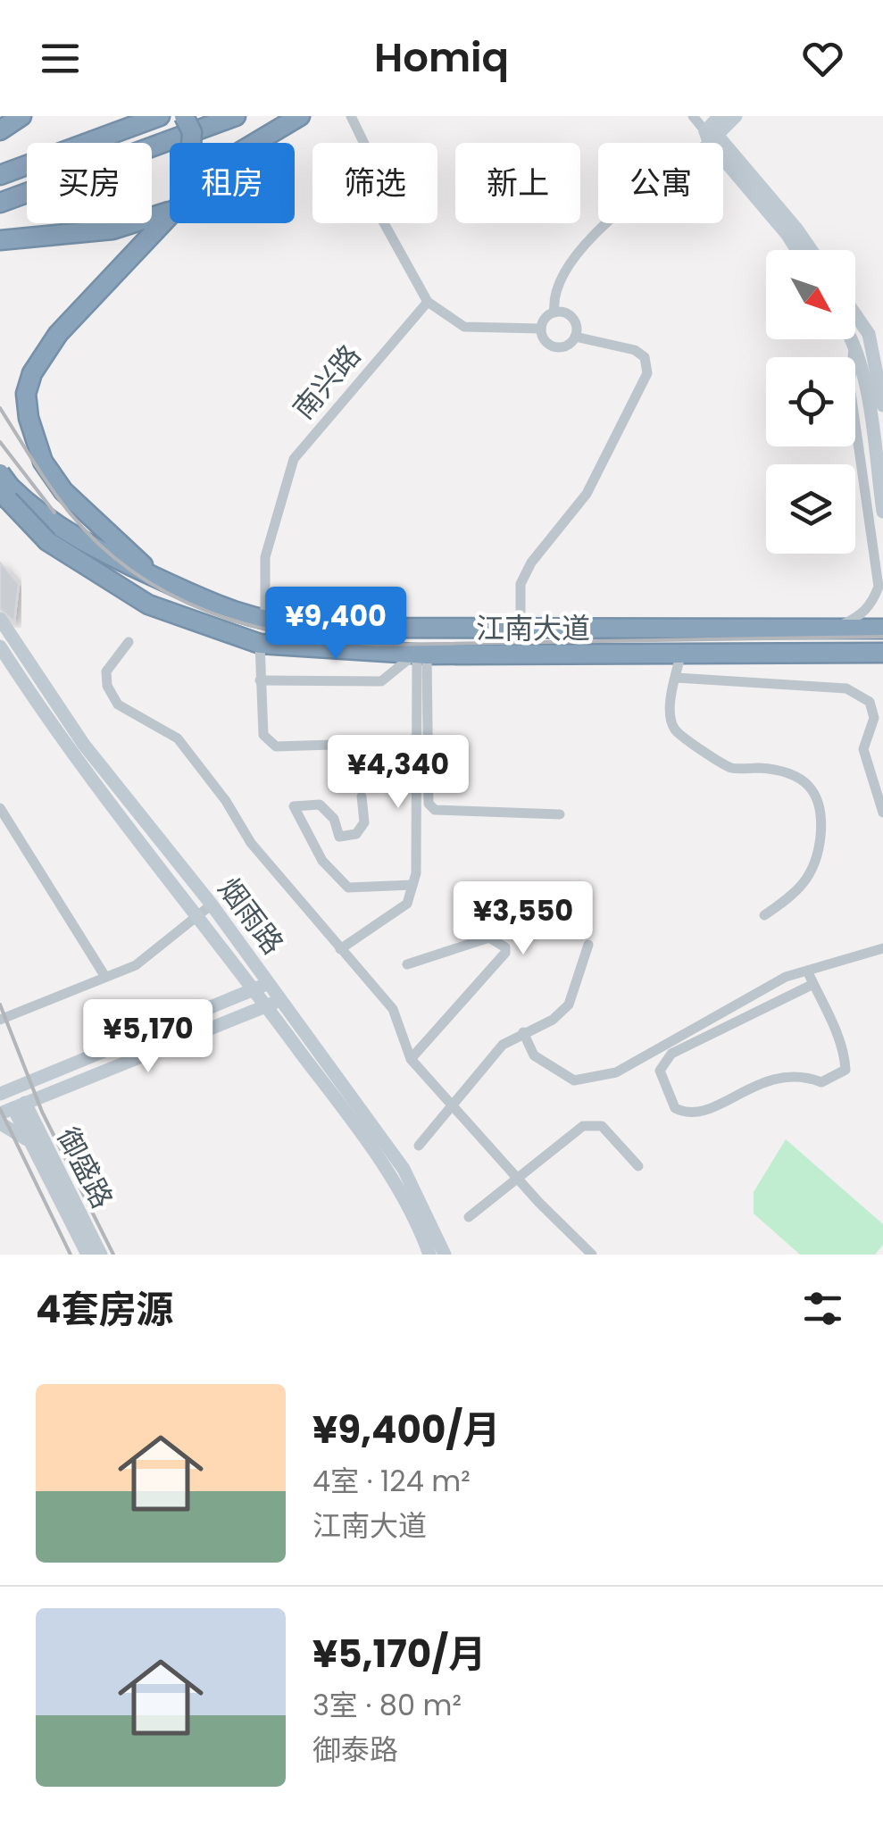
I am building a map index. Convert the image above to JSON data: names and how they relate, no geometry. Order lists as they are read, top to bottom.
{
  "streets": {
    "highway": ["江南大道"],
    "main road": ["烟雨路", "御盛路"],
    "street": ["南兴路"]
  },
  "crossings": [
    ["南兴路", "江南大道"]
  ],
  "north": "bottom right",
  "page": {
    "header": "Homiq",
    "chip": [
      "买房",
      "租房",
      "筛选",
      "新上",
      "公寓"
    ],
    "price": [
      "¥9,400",
      "¥4,340",
      "¥3,550",
      "¥5,170"
    ],
    "heading": "4套房源",
    "list": [
      {
        "name": "¥9,400/月",
        "note": "4室 · 124 m² · 江南大道"
      },
      {
        "name": "¥5,170/月",
        "note": "3室 · 80 m² · 御泰路"
      }
    ]
  }
}
